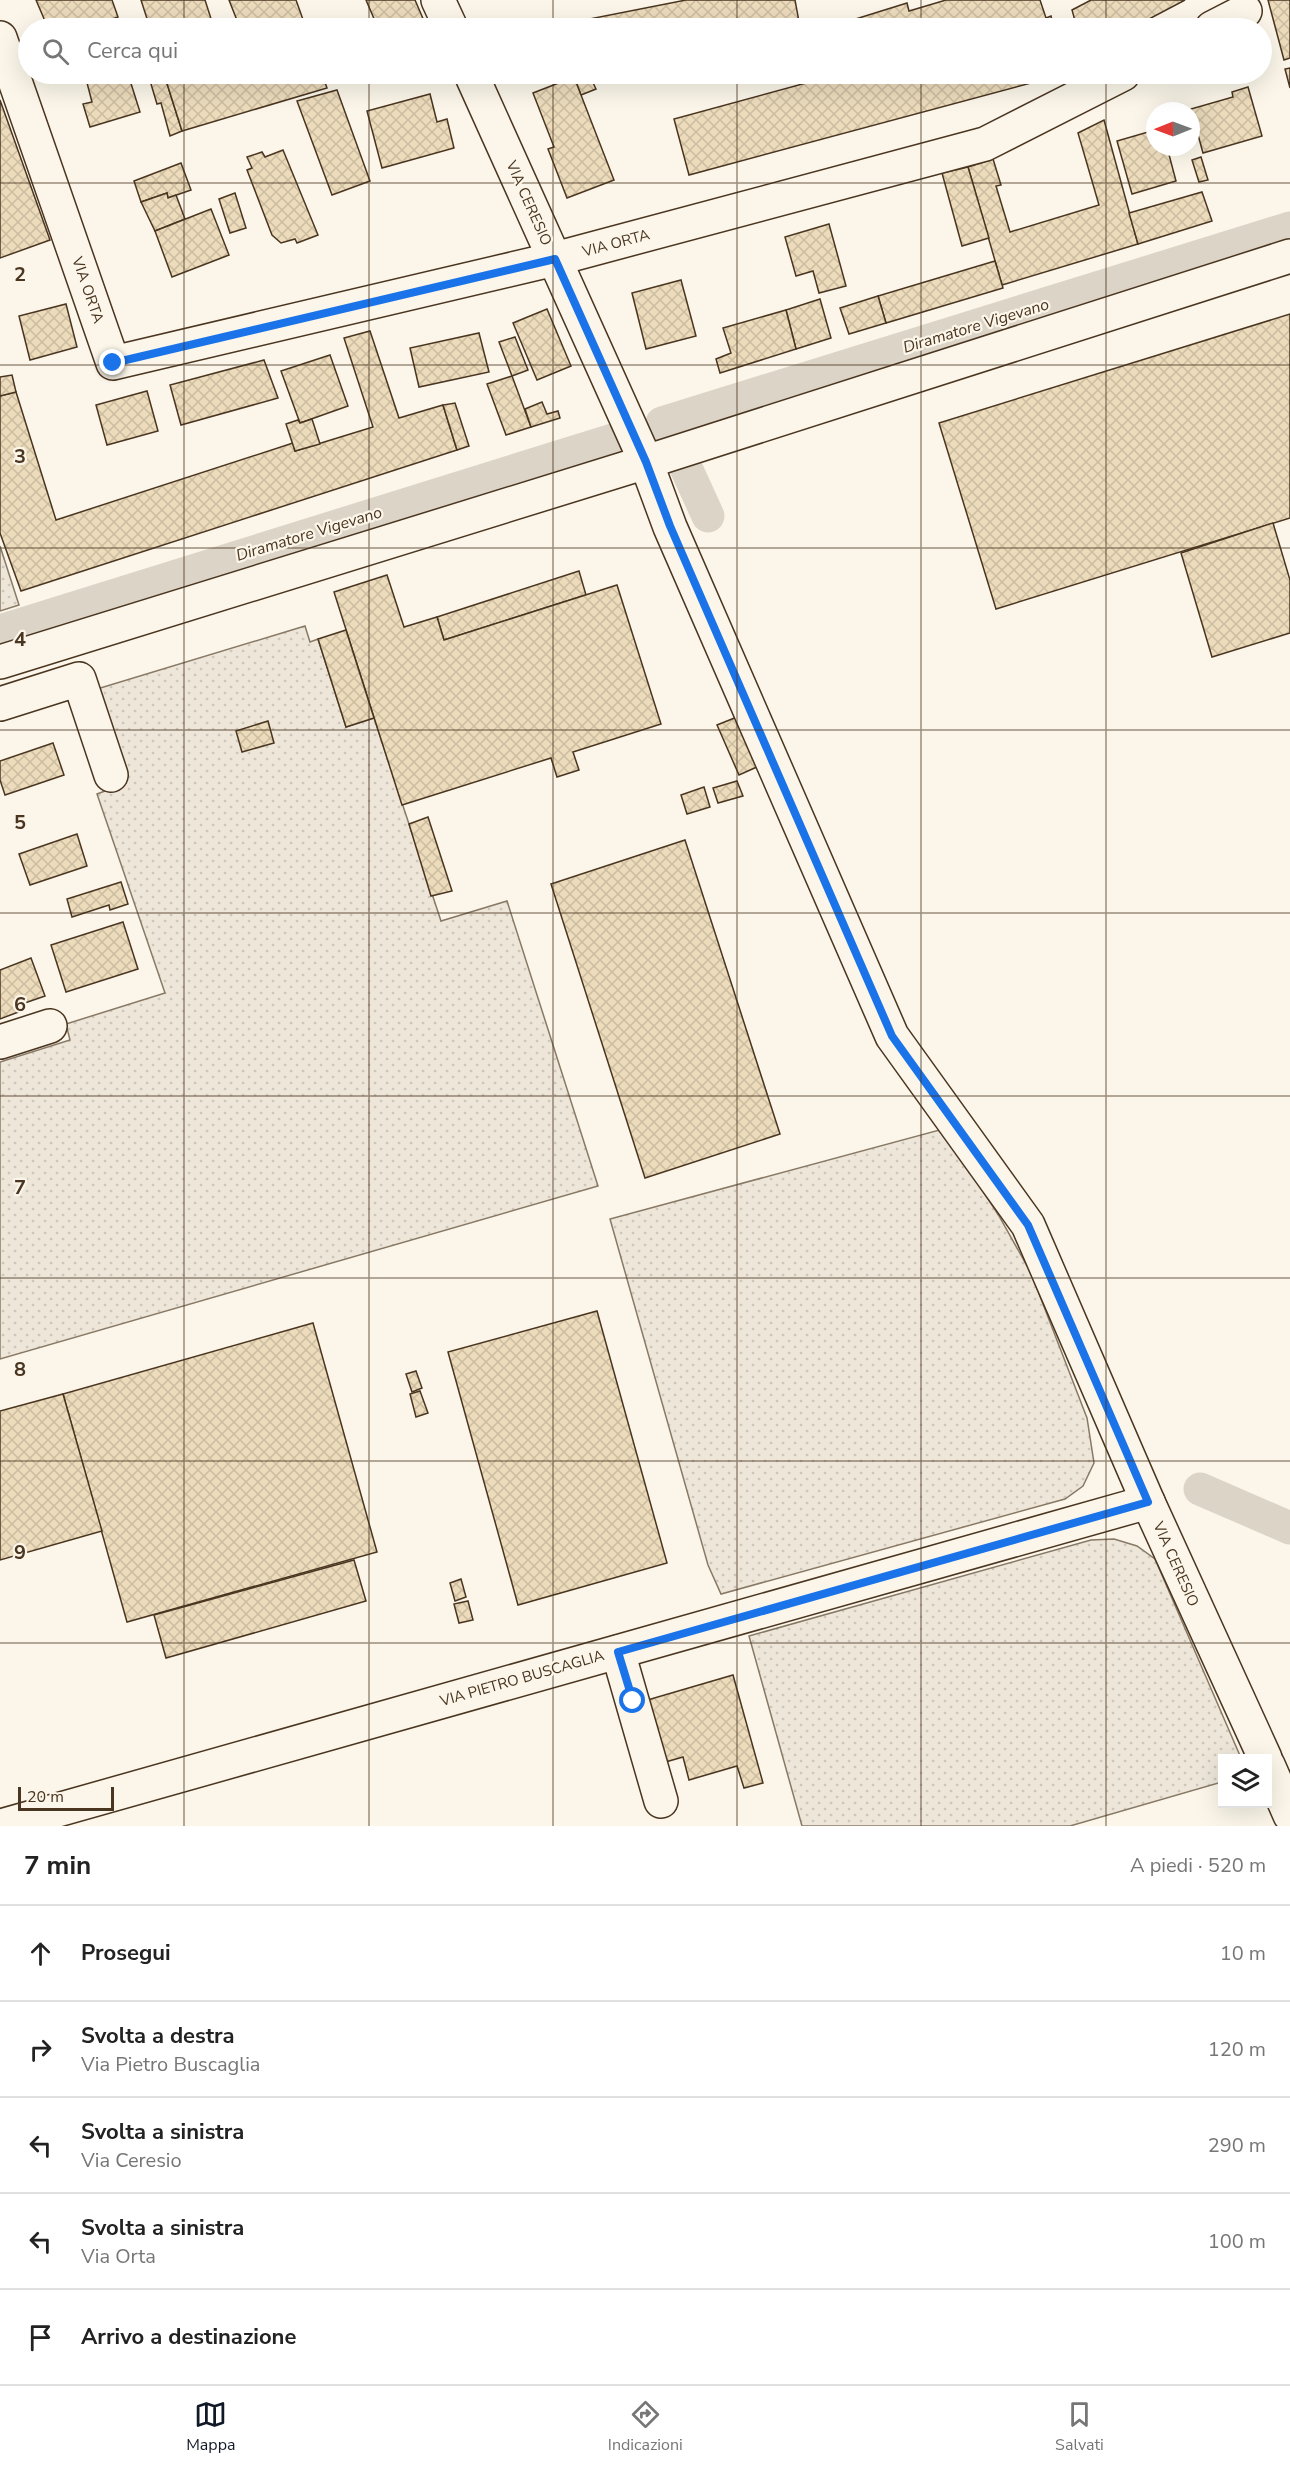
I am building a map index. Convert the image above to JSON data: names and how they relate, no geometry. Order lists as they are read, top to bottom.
{
  "streets": {
    "street": ["VIA CERESIO", "VIA ORTA", "VIA PIETRO BUSCAGLIA"]
  },
  "crossings": [
    ["VIA CERESIO", "VIA ORTA"],
    ["VIA CERESIO", "VIA PIETRO BUSCAGLIA"]
  ],
  "water": ["Diramatore Vigevano"],
  "scale_bar": "20 m",
  "north": "left",
  "page": {
    "search": "Cerca qui",
    "scale": "20 m",
    "heading": ["7 min", "A piedi · 520 m"],
    "list": [
      ["Prosegui", "10 m"],
      ["Svolta a destra", "Via Pietro Buscaglia", "120 m"],
      ["Svolta a sinistra", "Via Ceresio", "290 m"],
      ["Svolta a sinistra", "Via Orta", "100 m"],
      "Arrivo a destinazione"
    ],
    "nav": ["Mappa", "Indicazioni", "Salvati"]
  },
  "grid": {
    "rows": [
      "2",
      "3",
      "4",
      "5",
      "6",
      "7",
      "8",
      "9"
    ]
  }
}
